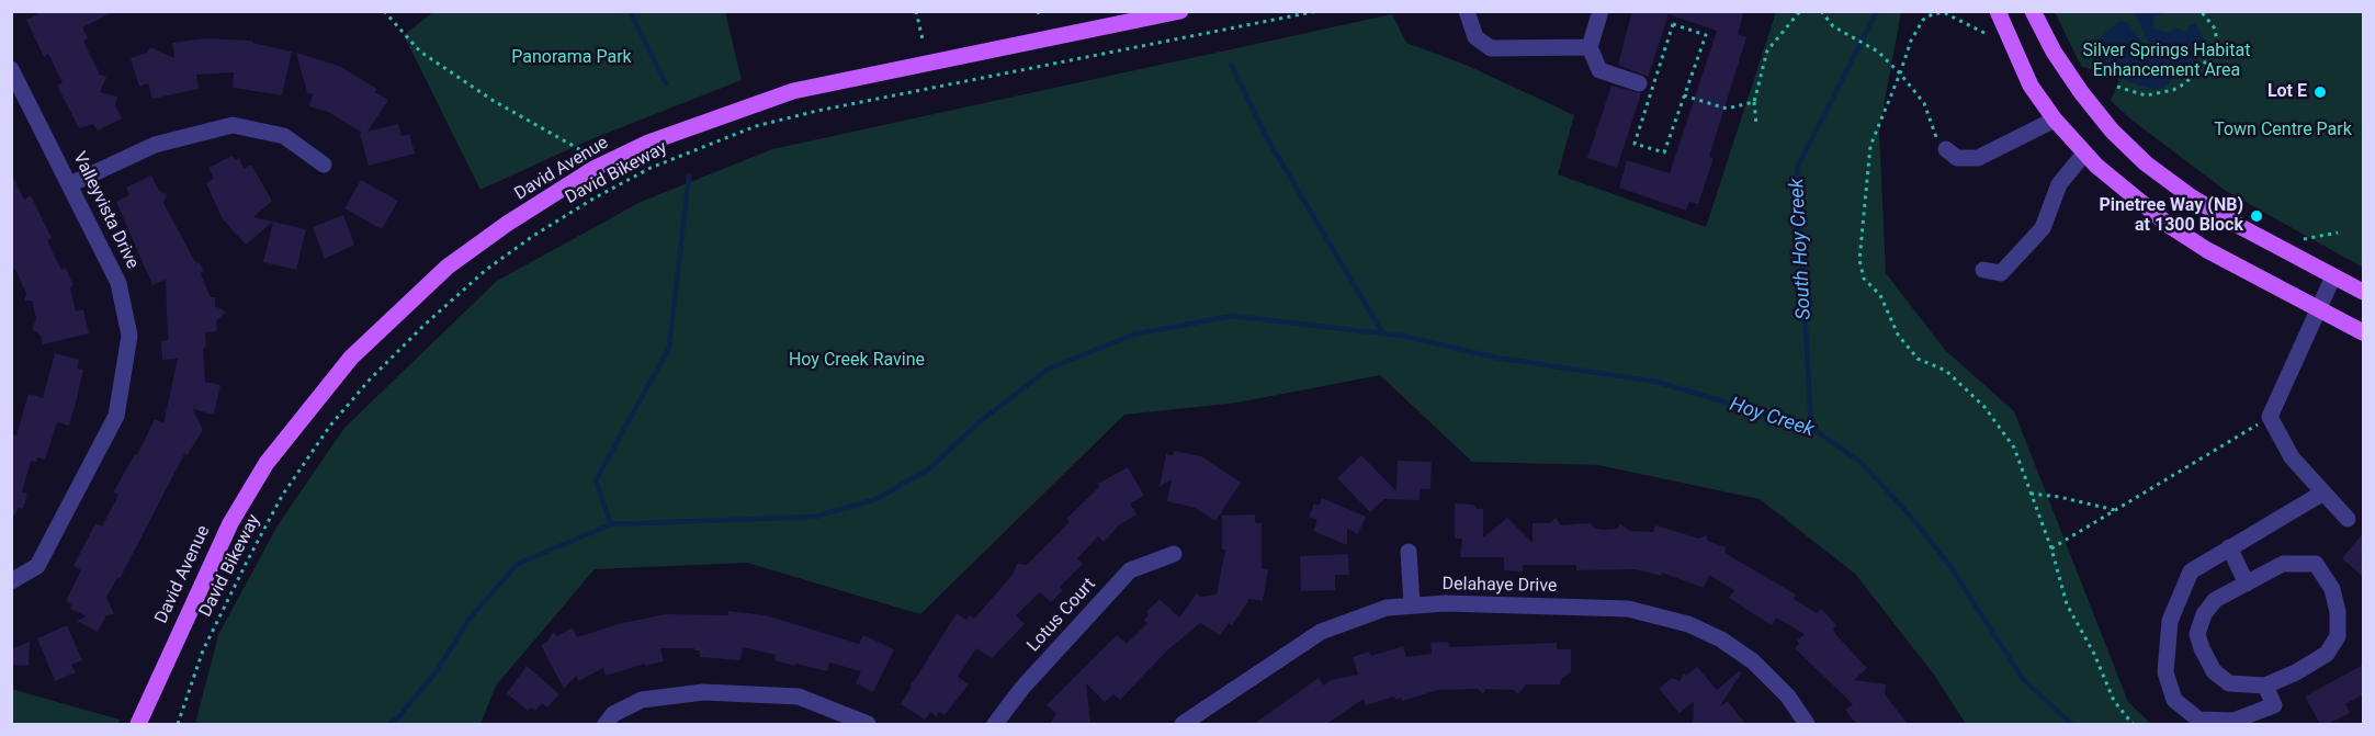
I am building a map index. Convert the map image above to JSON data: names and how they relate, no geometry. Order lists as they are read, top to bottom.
{
  "streets": {
    "main road": ["David Avenue"],
    "street": ["Valleyvista Drive", "Delahaye Drive", "Lotus Court"],
    "path": ["David Bikeway"]
  },
  "water": ["South Hoy Creek", "Hoy Creek"],
  "parks": [
    "Silver Springs Habitat Enhancement Area",
    "Panorama Park",
    "Town Centre Park",
    "Hoy Creek Ravine"
  ],
  "places": ["Lot E", "Pinetree Way (NB) at 1300 Block"]
}
